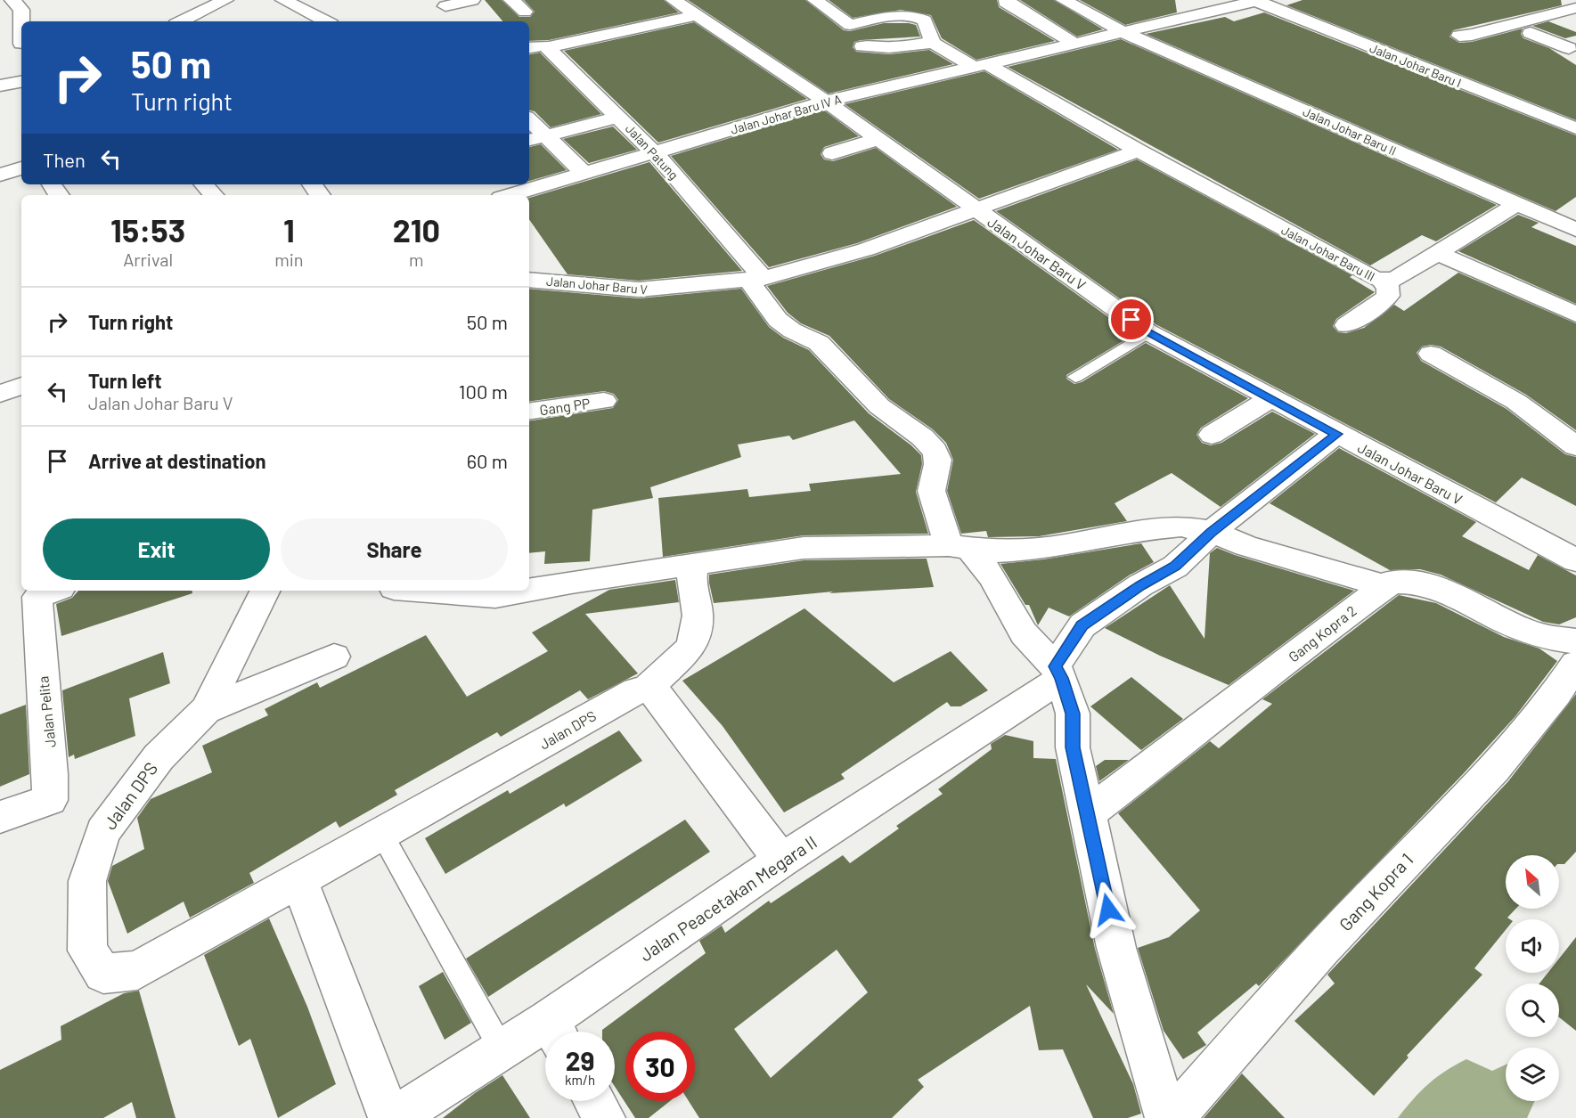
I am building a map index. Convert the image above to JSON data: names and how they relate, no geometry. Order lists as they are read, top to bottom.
{
  "streets": {
    "street": [
      "Jalan Johar Baru I",
      "Jalan Johar Baru IV A",
      "Jalan Johar Baru II",
      "Jalan Patung",
      "Jalan Johar Baru V",
      "Jalan Johar Baru III",
      "Gang PP",
      "Gang Kopra 2",
      "Jalan Pelita",
      "Jalan DPS",
      "Gang Kopra 1",
      "Jalan Peacetakan Megara II"
    ]
  },
  "crossings": [
    ["Jalan Johar Baru I", "Jalan Johar Baru IV A"],
    ["Jalan Johar Baru IV A", "Jalan Johar Baru II"],
    ["Jalan Johar Baru IV A", "Jalan Patung"],
    ["Jalan Johar Baru IV A", "Jalan Johar Baru V"],
    ["Jalan Johar Baru IV A", "Jalan Johar Baru III"],
    ["Jalan Johar Baru II", "Jalan Johar Baru III"],
    ["Jalan Patung", "Jalan Johar Baru V"]
  ],
  "north": "top left",
  "page": {
    "turn": ["50 m", "Turn right"],
    "then": "Then",
    "eta": [
      "15:53",
      "Arrival",
      "1",
      "min",
      "210",
      "m"
    ],
    "list": [
      {
        "name": "Turn right",
        "value": "50 m"
      },
      {
        "name": "Turn left",
        "note": "Jalan Johar Baru V",
        "value": "100 m"
      },
      {
        "name": "Arrive at destination",
        "value": "60 m"
      }
    ],
    "buttons": ["Exit", "Share"],
    "speed": "29 km/h",
    "limit": "30"
  }
}
